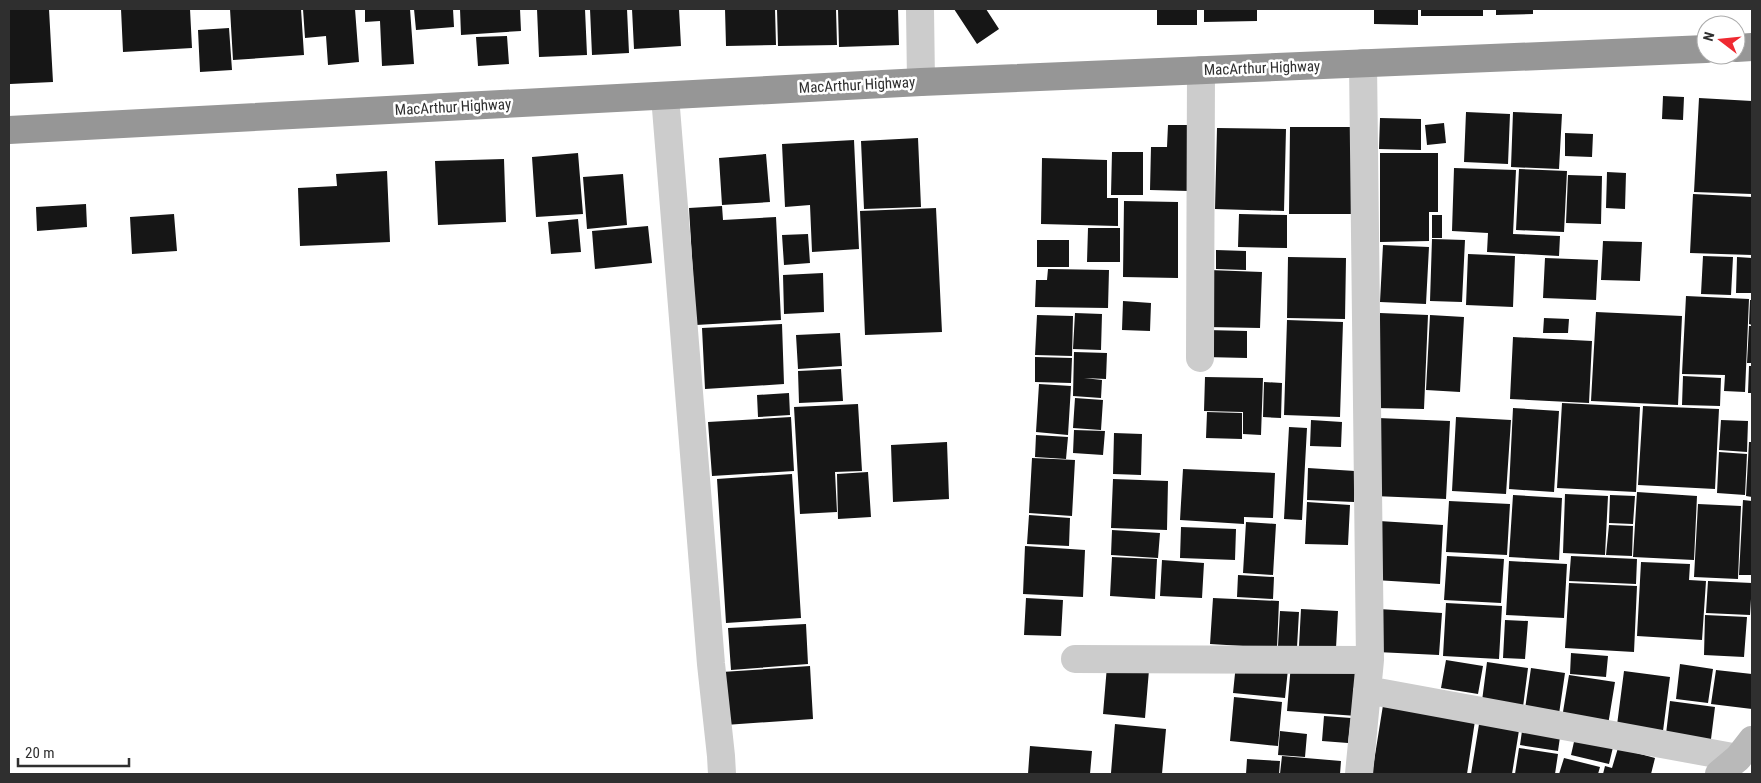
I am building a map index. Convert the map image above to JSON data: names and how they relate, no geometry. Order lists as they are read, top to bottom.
{
  "streets": {
    "highway": ["MacArthur Highway"]
  },
  "scale_bar": "20 m",
  "north": "left"
}
